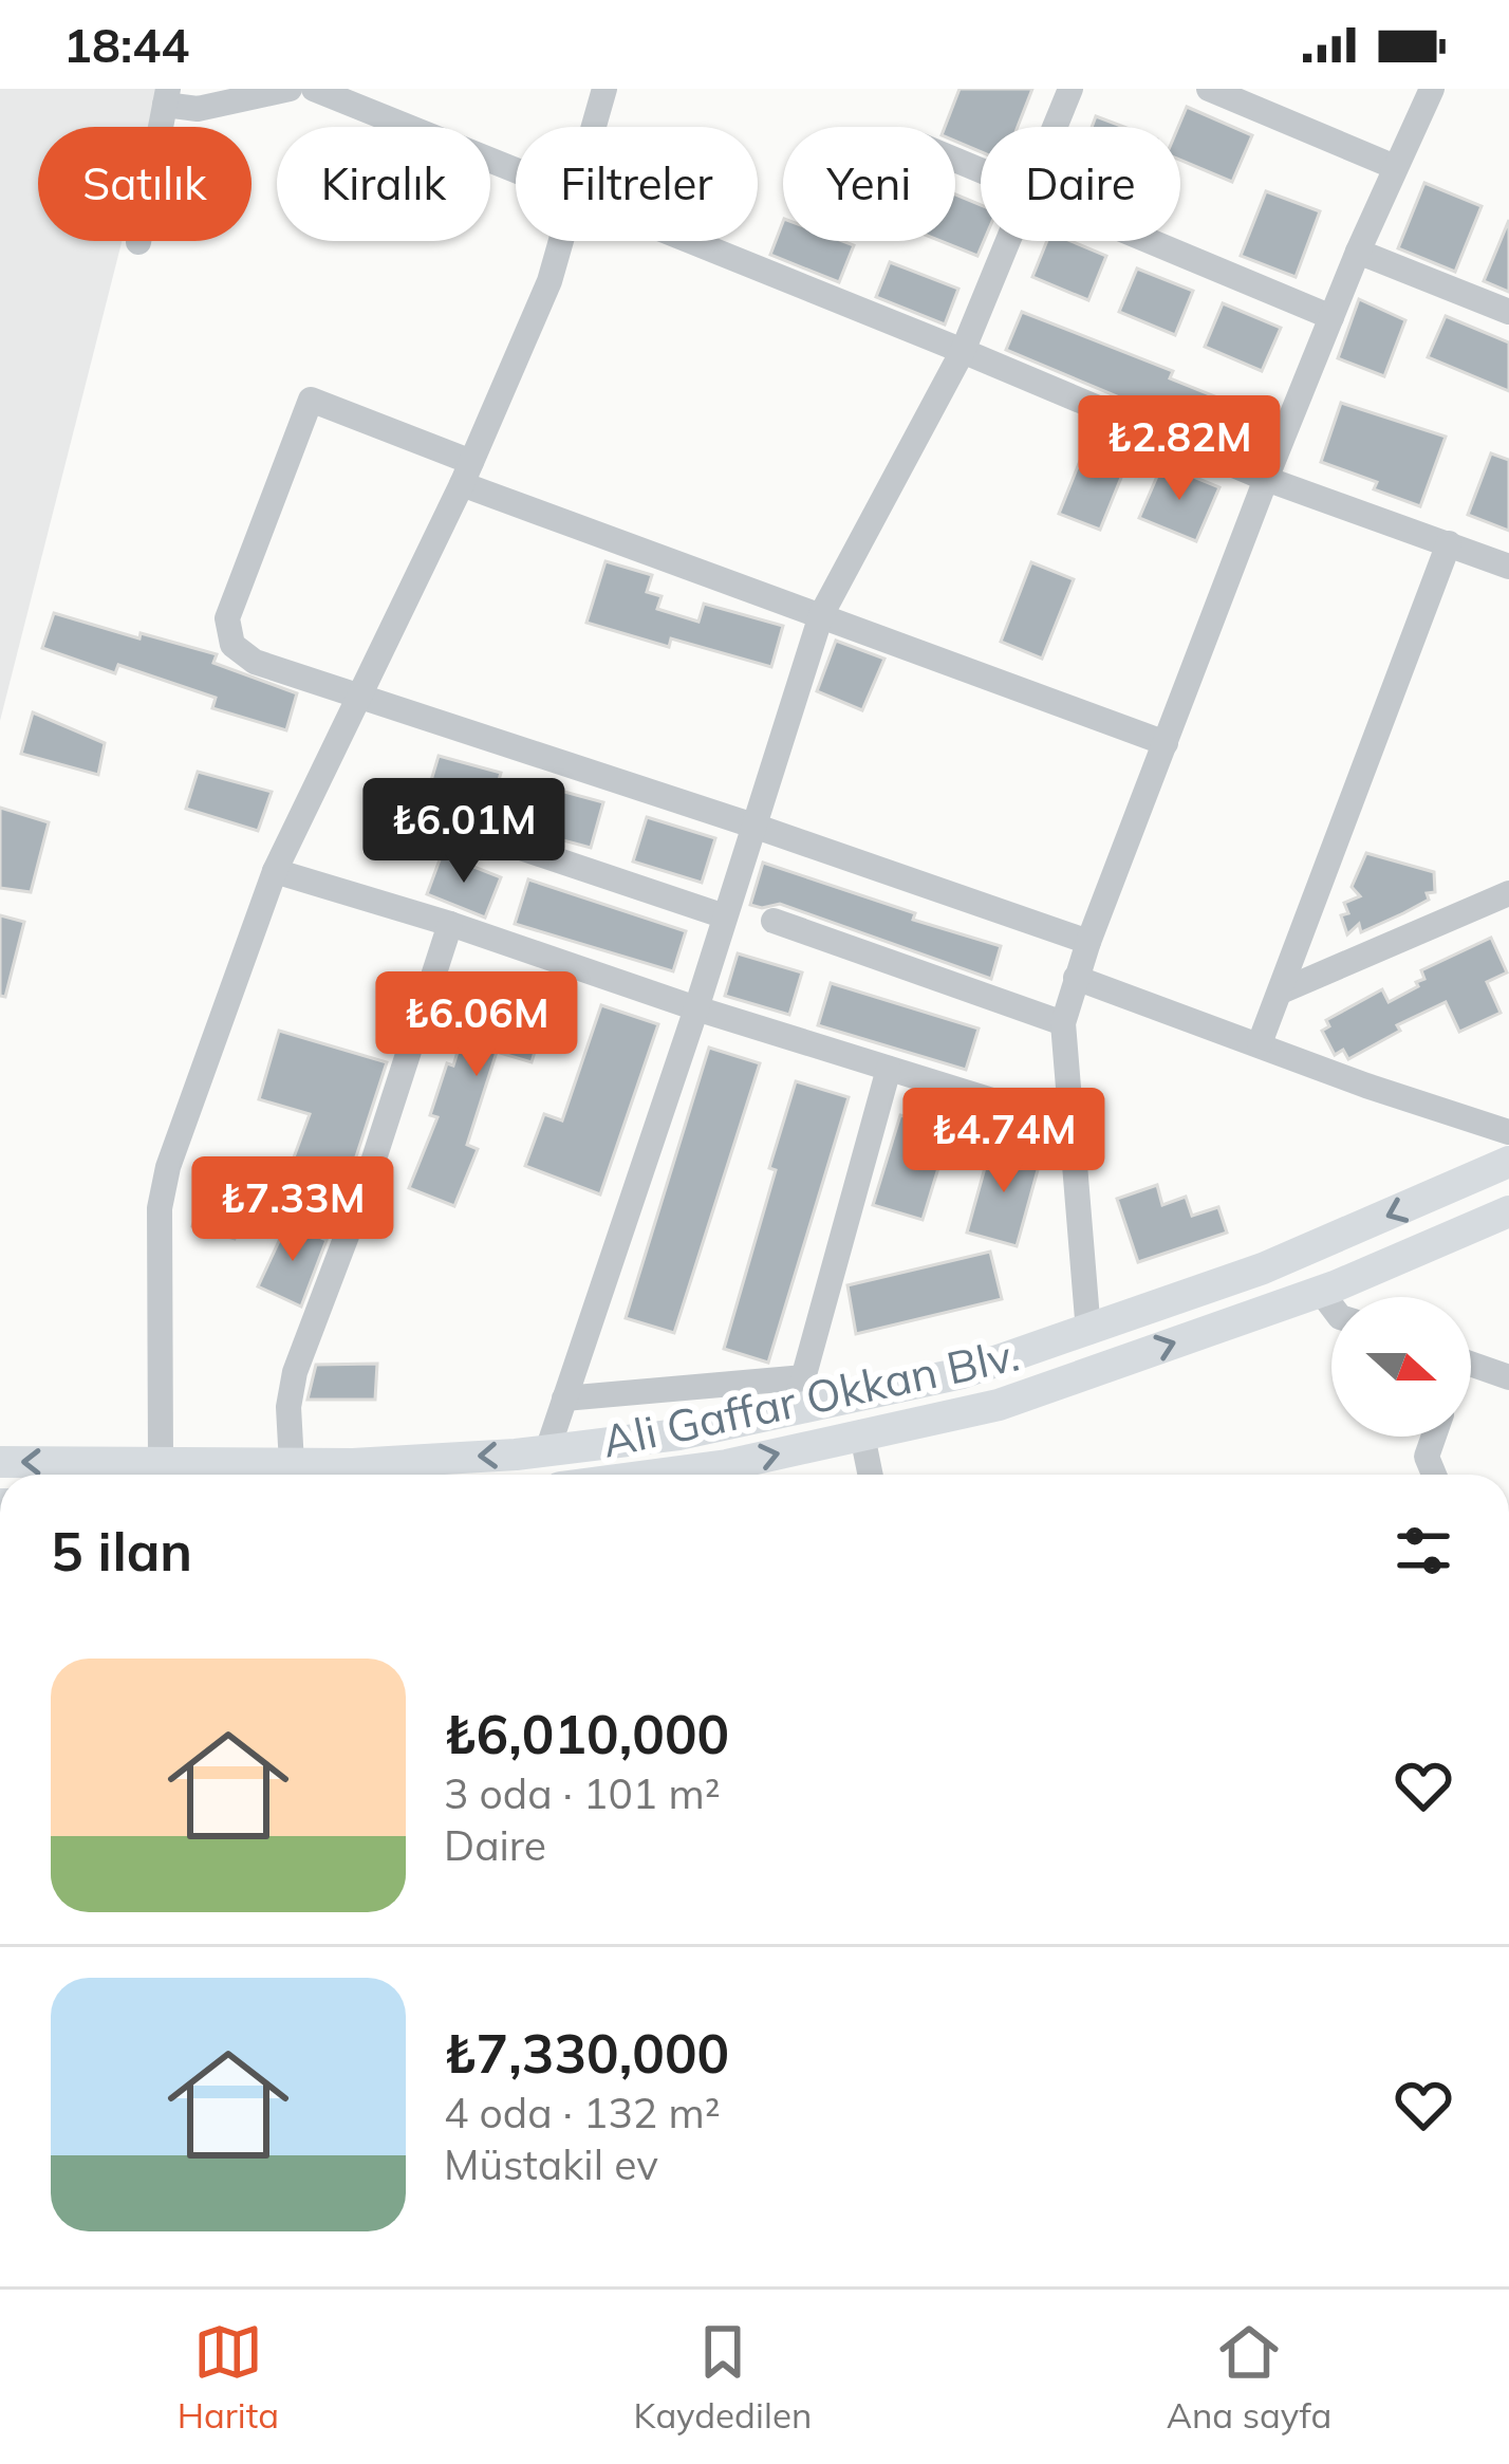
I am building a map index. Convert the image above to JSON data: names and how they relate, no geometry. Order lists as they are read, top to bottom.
{
  "streets": {
    "main road": ["Ali Gaffar Okkan Blv."]
  },
  "north": "right",
  "page": {
    "status": "18:44",
    "chip": [
      "Satılık",
      "Kiralık",
      "Filtreler",
      "Yeni",
      "Daire"
    ],
    "price": [
      "₺2.82M",
      "₺6.01M",
      "₺6.06M",
      "₺4.74M",
      "₺7.33M"
    ],
    "heading": "5 ilan",
    "list": [
      {
        "name": "₺6,010,000",
        "note": "3 oda · 101 m² · Daire"
      },
      {
        "name": "₺7,330,000",
        "note": "4 oda · 132 m² · Müstakil ev"
      }
    ],
    "tabs": ["Harita", "Kaydedilen", "Ana sayfa"]
  }
}
